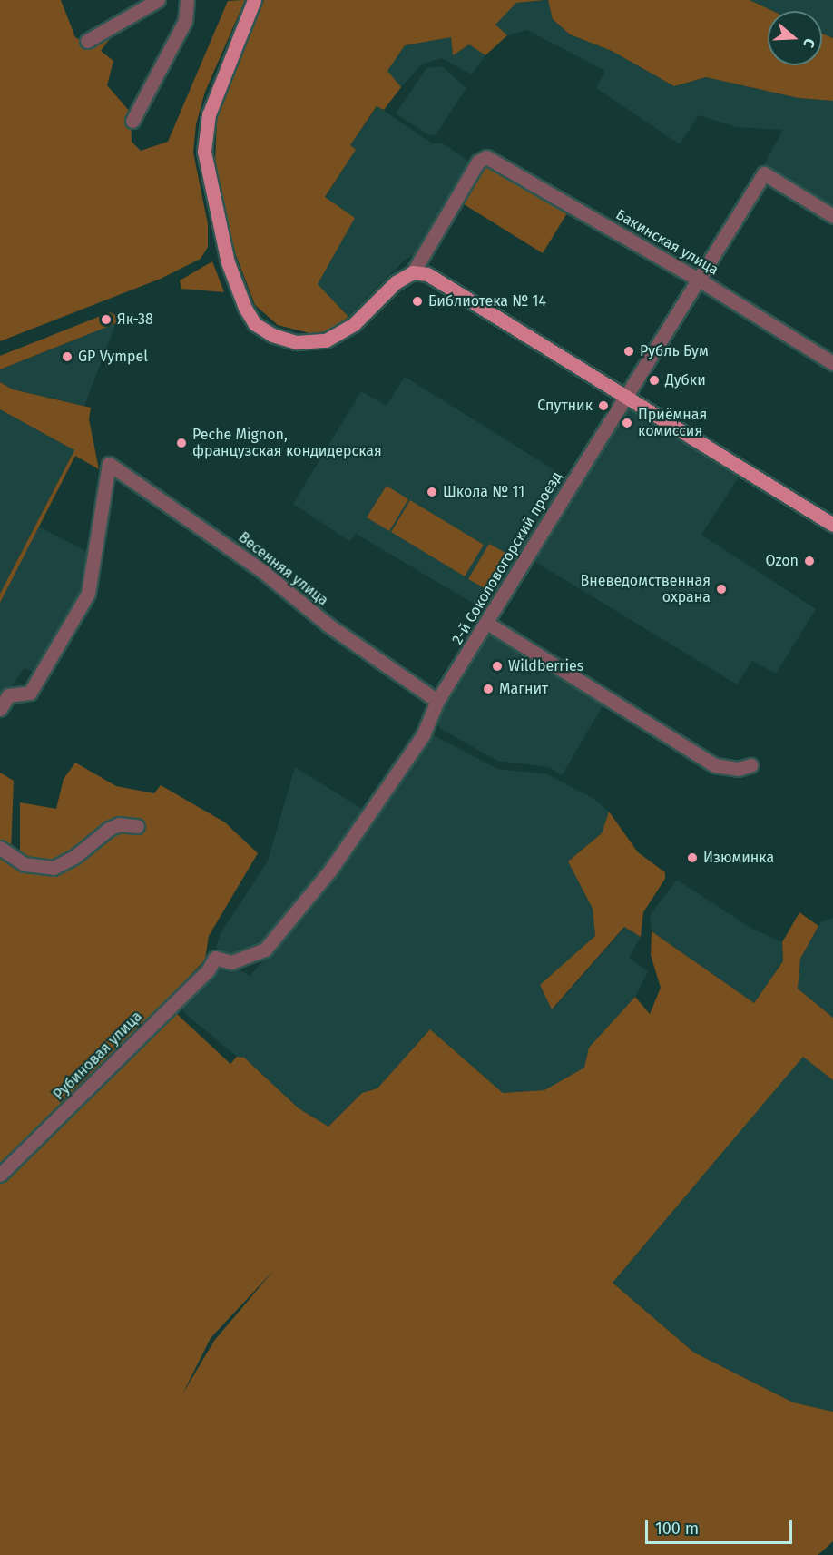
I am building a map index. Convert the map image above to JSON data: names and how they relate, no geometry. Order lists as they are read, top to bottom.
{
  "streets": {
    "street": [
      "Бакинская улица",
      "2-й Соколовогорский проезд",
      "Весенняя улица",
      "Рубиновая улица"
    ]
  },
  "crossings": [
    ["Бакинская улица", "2-й Соколовогорский проезд"],
    ["2-й Соколовогорский проезд", "Весенняя улица"],
    ["2-й Соколовогорский проезд", "Рубиновая улица"]
  ],
  "places": [
    "Библиотека № 14",
    "Як-38",
    "Рубль Бум",
    "GP Vympel",
    "Дубки",
    "Спутник",
    "Приёмная комиссия",
    "Peche Mignon, французская кондидерская",
    "Школа № 11",
    "Ozon",
    "Вневедомственная охрана",
    "Wildberries",
    "Магнит",
    "Изюминка"
  ],
  "scale_bar": "100 m",
  "north": "right"
}
